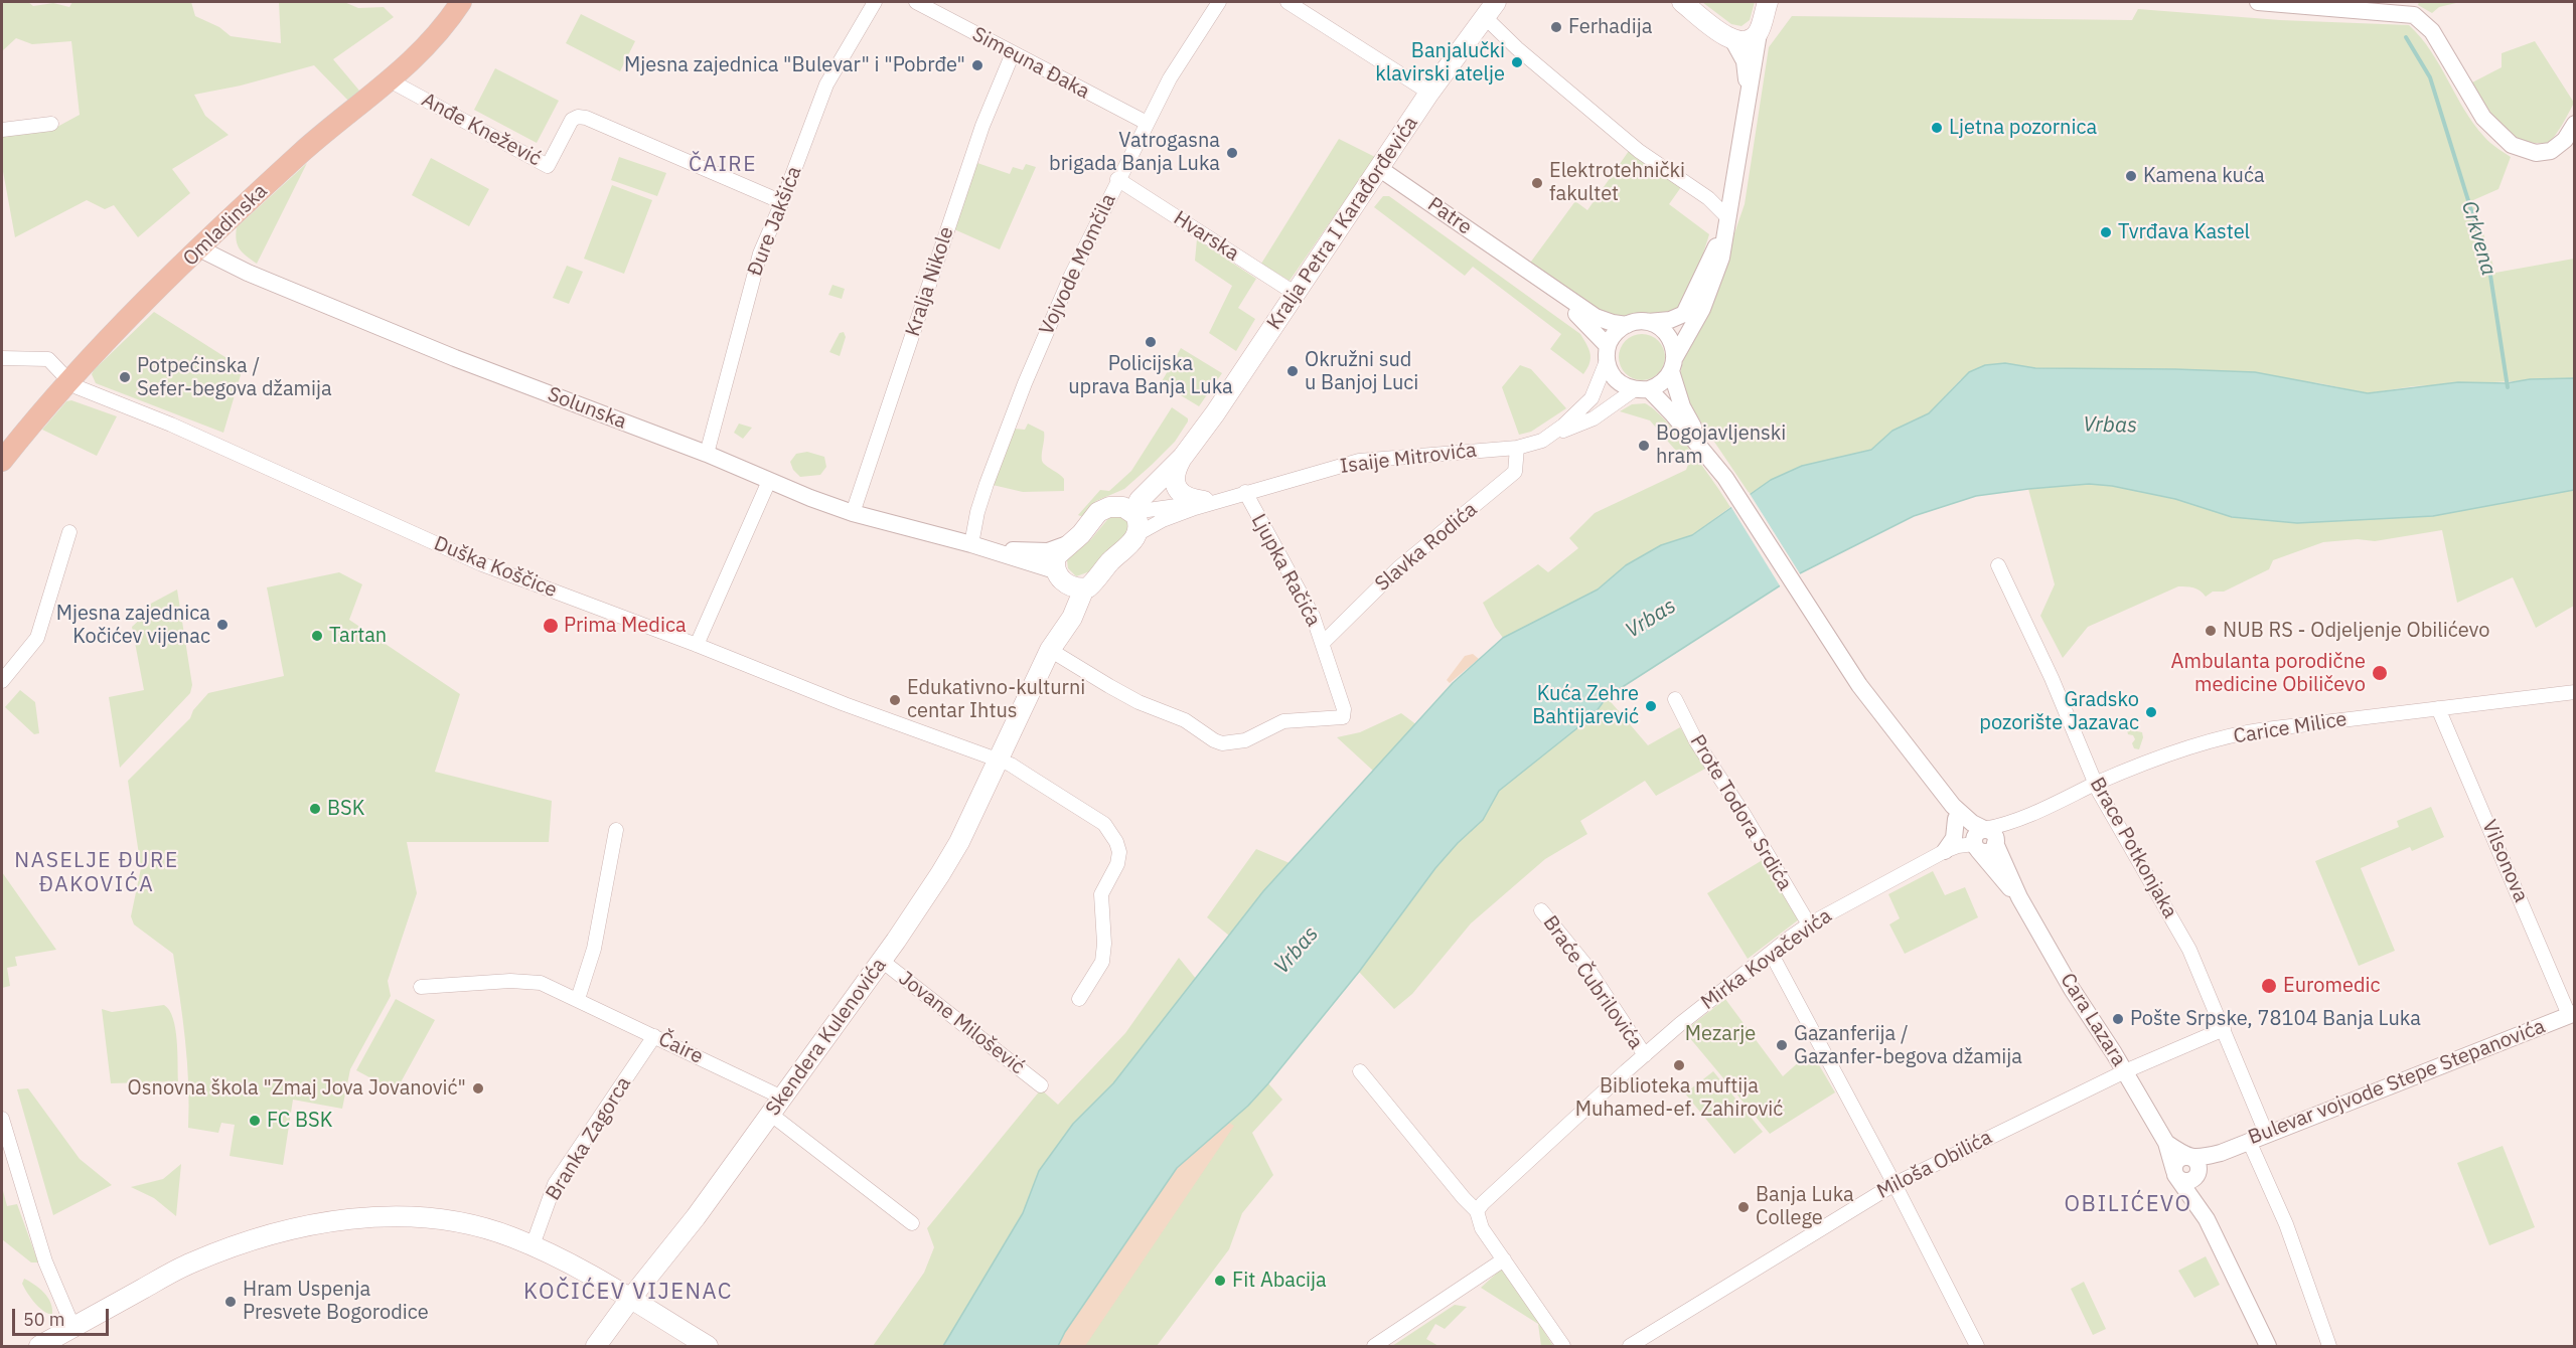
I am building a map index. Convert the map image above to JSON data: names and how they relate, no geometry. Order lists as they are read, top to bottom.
{
  "streets": {
    "main road": ["Kralja Petra I Karađorđevića", "Omladinska", "Skendera Kulenovića"],
    "street": [
      "Simeuna Đaka",
      "Anđe Knežević",
      "Patre",
      "Đure Jakšića",
      "Hvarska",
      "Vojvode Momčila",
      "Kralja Nikole",
      "Solunska",
      "Isaije Mitrovića",
      "Slavka Rodića",
      "Duška Koščice",
      "Ljupka Račića",
      "Carice Milice",
      "Prote Todora Srdića",
      "Brace Potkonjaka",
      "Vilsonova",
      "Mirka Kovačevića",
      "Braće Čubrilovića",
      "Cara Lazara",
      "Jovane Milošević",
      "Čaire",
      "Bulevar vojvode Stepe Stepanovića",
      "Branka Zagorca",
      "Miloša Obilića"
    ]
  },
  "crossings": [
    ["Simeuna Đaka", "Vojvode Momčila"],
    ["Simeuna Đaka", "Kralja Nikole"],
    ["Anđe Knežević", "Đure Jakšića"],
    ["Anđe Knežević", "Omladinska"],
    ["Patre", "Kralja Petra I Karađorđevića"],
    ["Patre", "Isaije Mitrovića"],
    ["Patre", "Cara Lazara"],
    ["Đure Jakšića", "Solunska"],
    ["Kralja Petra I Karađorđevića", "Hvarska"],
    ["Kralja Petra I Karađorđevića", "Solunska"],
    ["Kralja Petra I Karađorđevića", "Isaije Mitrovića"],
    ["Kralja Petra I Karađorđevića", "Skendera Kulenovića"],
    ["Omladinska", "Solunska"],
    ["Omladinska", "Duška Koščice"],
    ["Hvarska", "Vojvode Momčila"],
    ["Vojvode Momčila", "Solunska"],
    ["Kralja Nikole", "Solunska"],
    ["Solunska", "Skendera Kulenovića"],
    ["Isaije Mitrovića", "Slavka Rodića"],
    ["Isaije Mitrovića", "Ljupka Račića"],
    ["Slavka Rodića", "Ljupka Račića"],
    ["Duška Koščice", "Skendera Kulenovića"],
    ["Ljupka Račića", "Skendera Kulenovića"],
    ["Carice Milice", "Brace Potkonjaka"],
    ["Carice Milice", "Vilsonova"],
    ["Carice Milice", "Mirka Kovačevića"],
    ["Carice Milice", "Cara Lazara"],
    ["Prote Todora Srdića", "Mirka Kovačevića"],
    ["Brace Potkonjaka", "Bulevar vojvode Stepe Stepanovića"],
    ["Brace Potkonjaka", "Miloša Obilića"],
    ["Vilsonova", "Bulevar vojvode Stepe Stepanovića"],
    ["Mirka Kovačevića", "Braće Čubrilovića"],
    ["Mirka Kovačevića", "Cara Lazara"],
    ["Cara Lazara", "Bulevar vojvode Stepe Stepanovića"],
    ["Cara Lazara", "Miloša Obilića"],
    ["Jovane Milošević", "Skendera Kulenovića"],
    ["Skendera Kulenovića", "Čaire"],
    ["Čaire", "Branka Zagorca"]
  ],
  "districts": [
    "ČAIRE",
    "NASELJE ĐURE ĐAKOVIĆA",
    "OBILIĆEVO",
    "KOČIĆEV VIJENAC"
  ],
  "water": ["Crkvena", "Vrbas"],
  "parks": ["Mezarje"],
  "places": [
    "Ferhadija",
    "Banjalučki klavirski atelje",
    "Mjesna zajednica \"Bulevar\" i \"Pobrđe\"",
    "Ljetna pozornica",
    "Vatrogasna brigada Banja Luka",
    "Kamena kuća",
    "Elektrotehnički fakultet",
    "Tvrđava Kastel",
    "Policijska uprava Banja Luka",
    "Okružni sud u Banjoj Luci",
    "Potpećinska / Sefer-begova džamija",
    "Bogojavljenski hram",
    "Mjesna zajednica Kočićev vijenac",
    "Prima Medica",
    "NUB RS - Odjeljenje Obilićevo",
    "Tartan",
    "Ambulanta porodične medicine Obiličevo",
    "Edukativno-kulturni centar Ihtus",
    "Kuća Zehre Bahtijarević",
    "Gradsko pozorište Jazavac",
    "BSK",
    "Euromedic",
    "Pošte Srpske, 78104 Banja Luka",
    "Gazanferija / Gazanfer-begova džamija",
    "Biblioteka muftija Muhamed-ef. Zahirović",
    "Osnovna škola \"Zmaj Jova Jovanović\"",
    "FC BSK",
    "Banja Luka College",
    "Fit Abacija",
    "Hram Uspenja Presvete Bogorodice"
  ],
  "scale_bar": "50 m"
}
